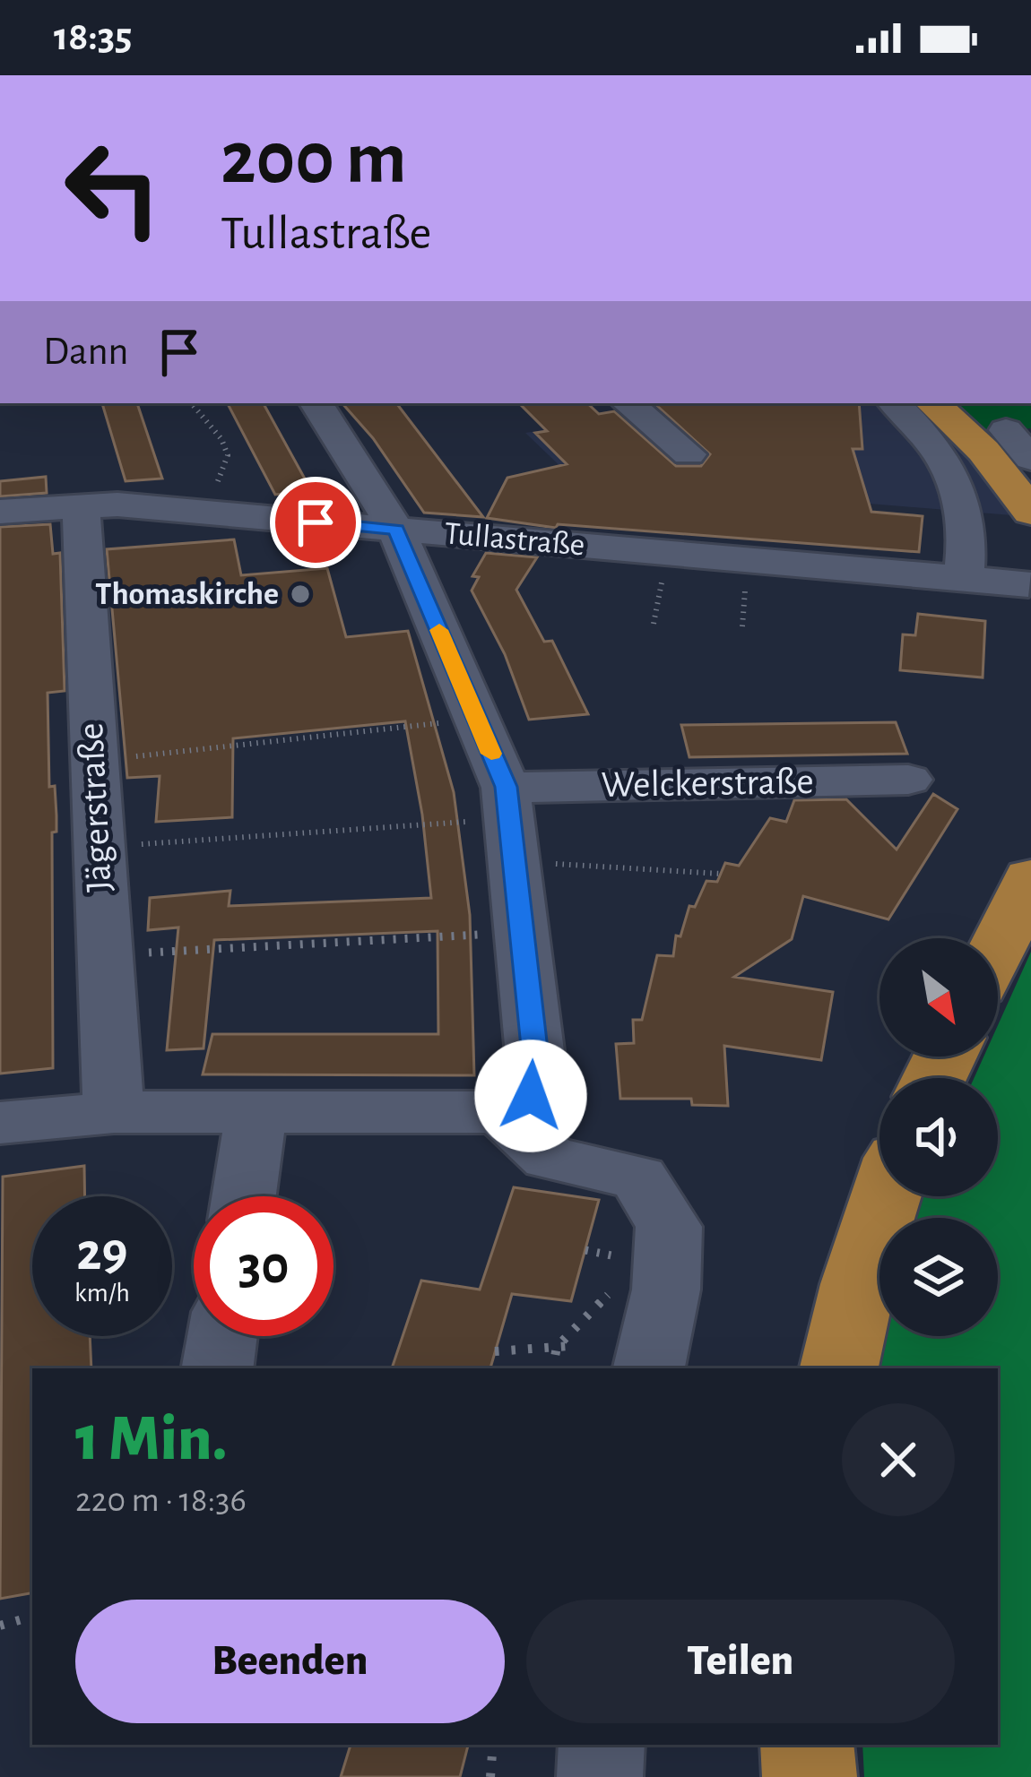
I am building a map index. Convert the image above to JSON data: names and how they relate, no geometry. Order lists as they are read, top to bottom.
{
  "streets": {
    "street": ["Tullastraße", "Welckerstraße", "Jägerstraße"]
  },
  "crossings": [
    ["Tullastraße", "Jägerstraße"]
  ],
  "places": ["Thomaskirche"],
  "north": "bottom right",
  "page": {
    "status": "18:35",
    "turn": ["200 m", "Tullastraße"],
    "then": "Dann",
    "speed": "29 km/h",
    "limit": "30",
    "heading": ["1 Min.", "220 m · 18:36"],
    "buttons": ["Beenden", "Teilen"]
  }
}
